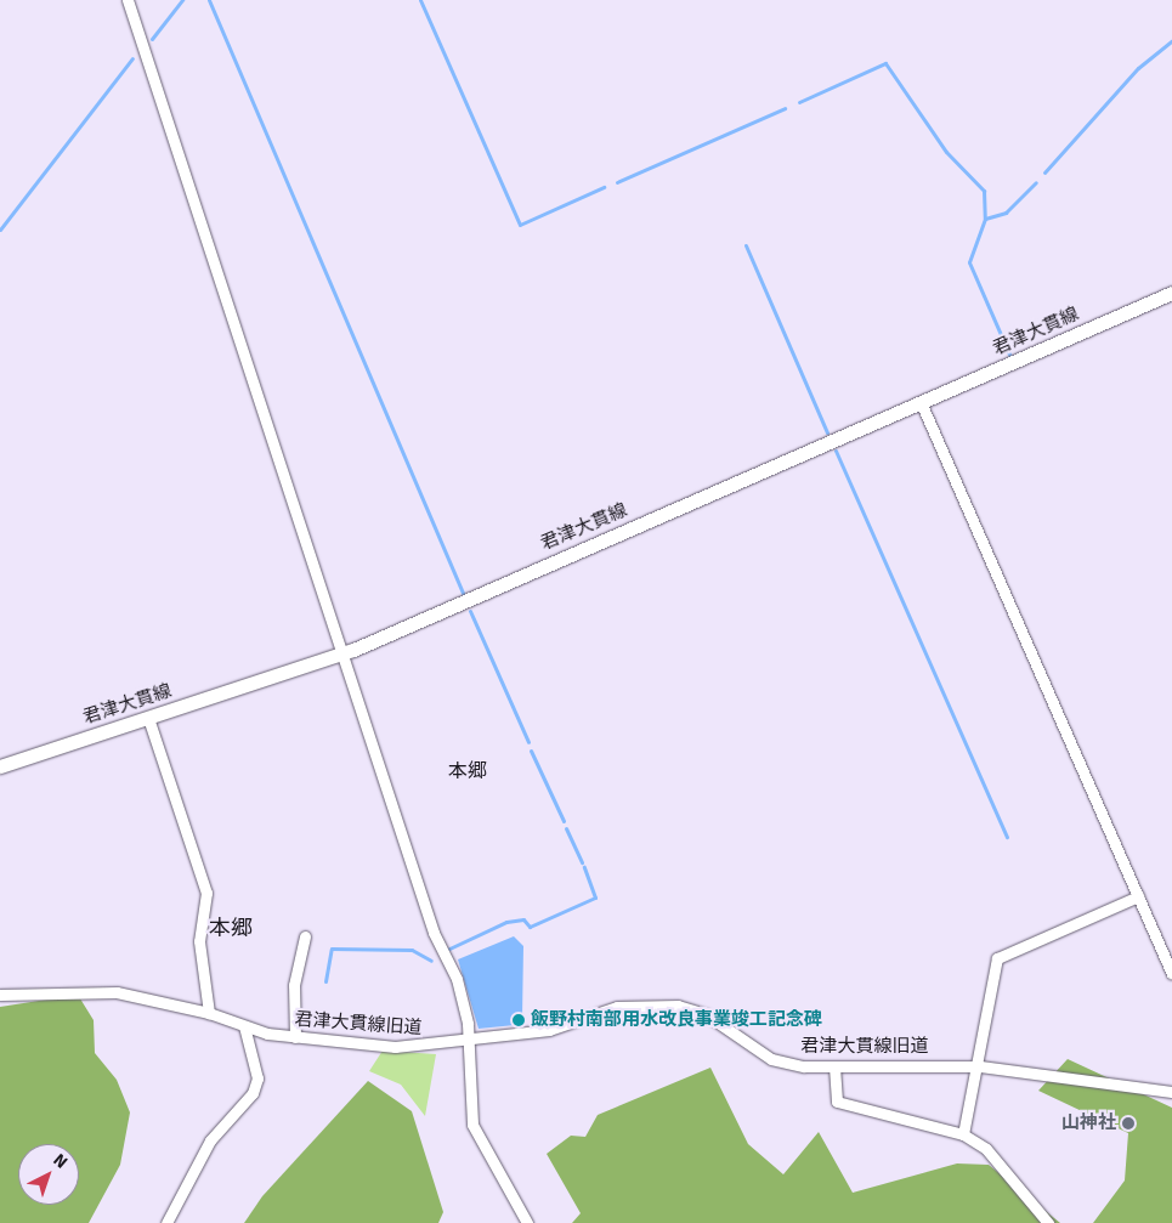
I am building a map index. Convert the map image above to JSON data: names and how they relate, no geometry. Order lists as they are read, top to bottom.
{
  "streets": {
    "main road": ["君津大貫線"],
    "street": ["君津大貫線旧道"]
  },
  "districts": ["本郷", "本郷"],
  "places": ["飯野村南部用水改良事業竣工記念碑", "山神社"],
  "north": "top right"
}
